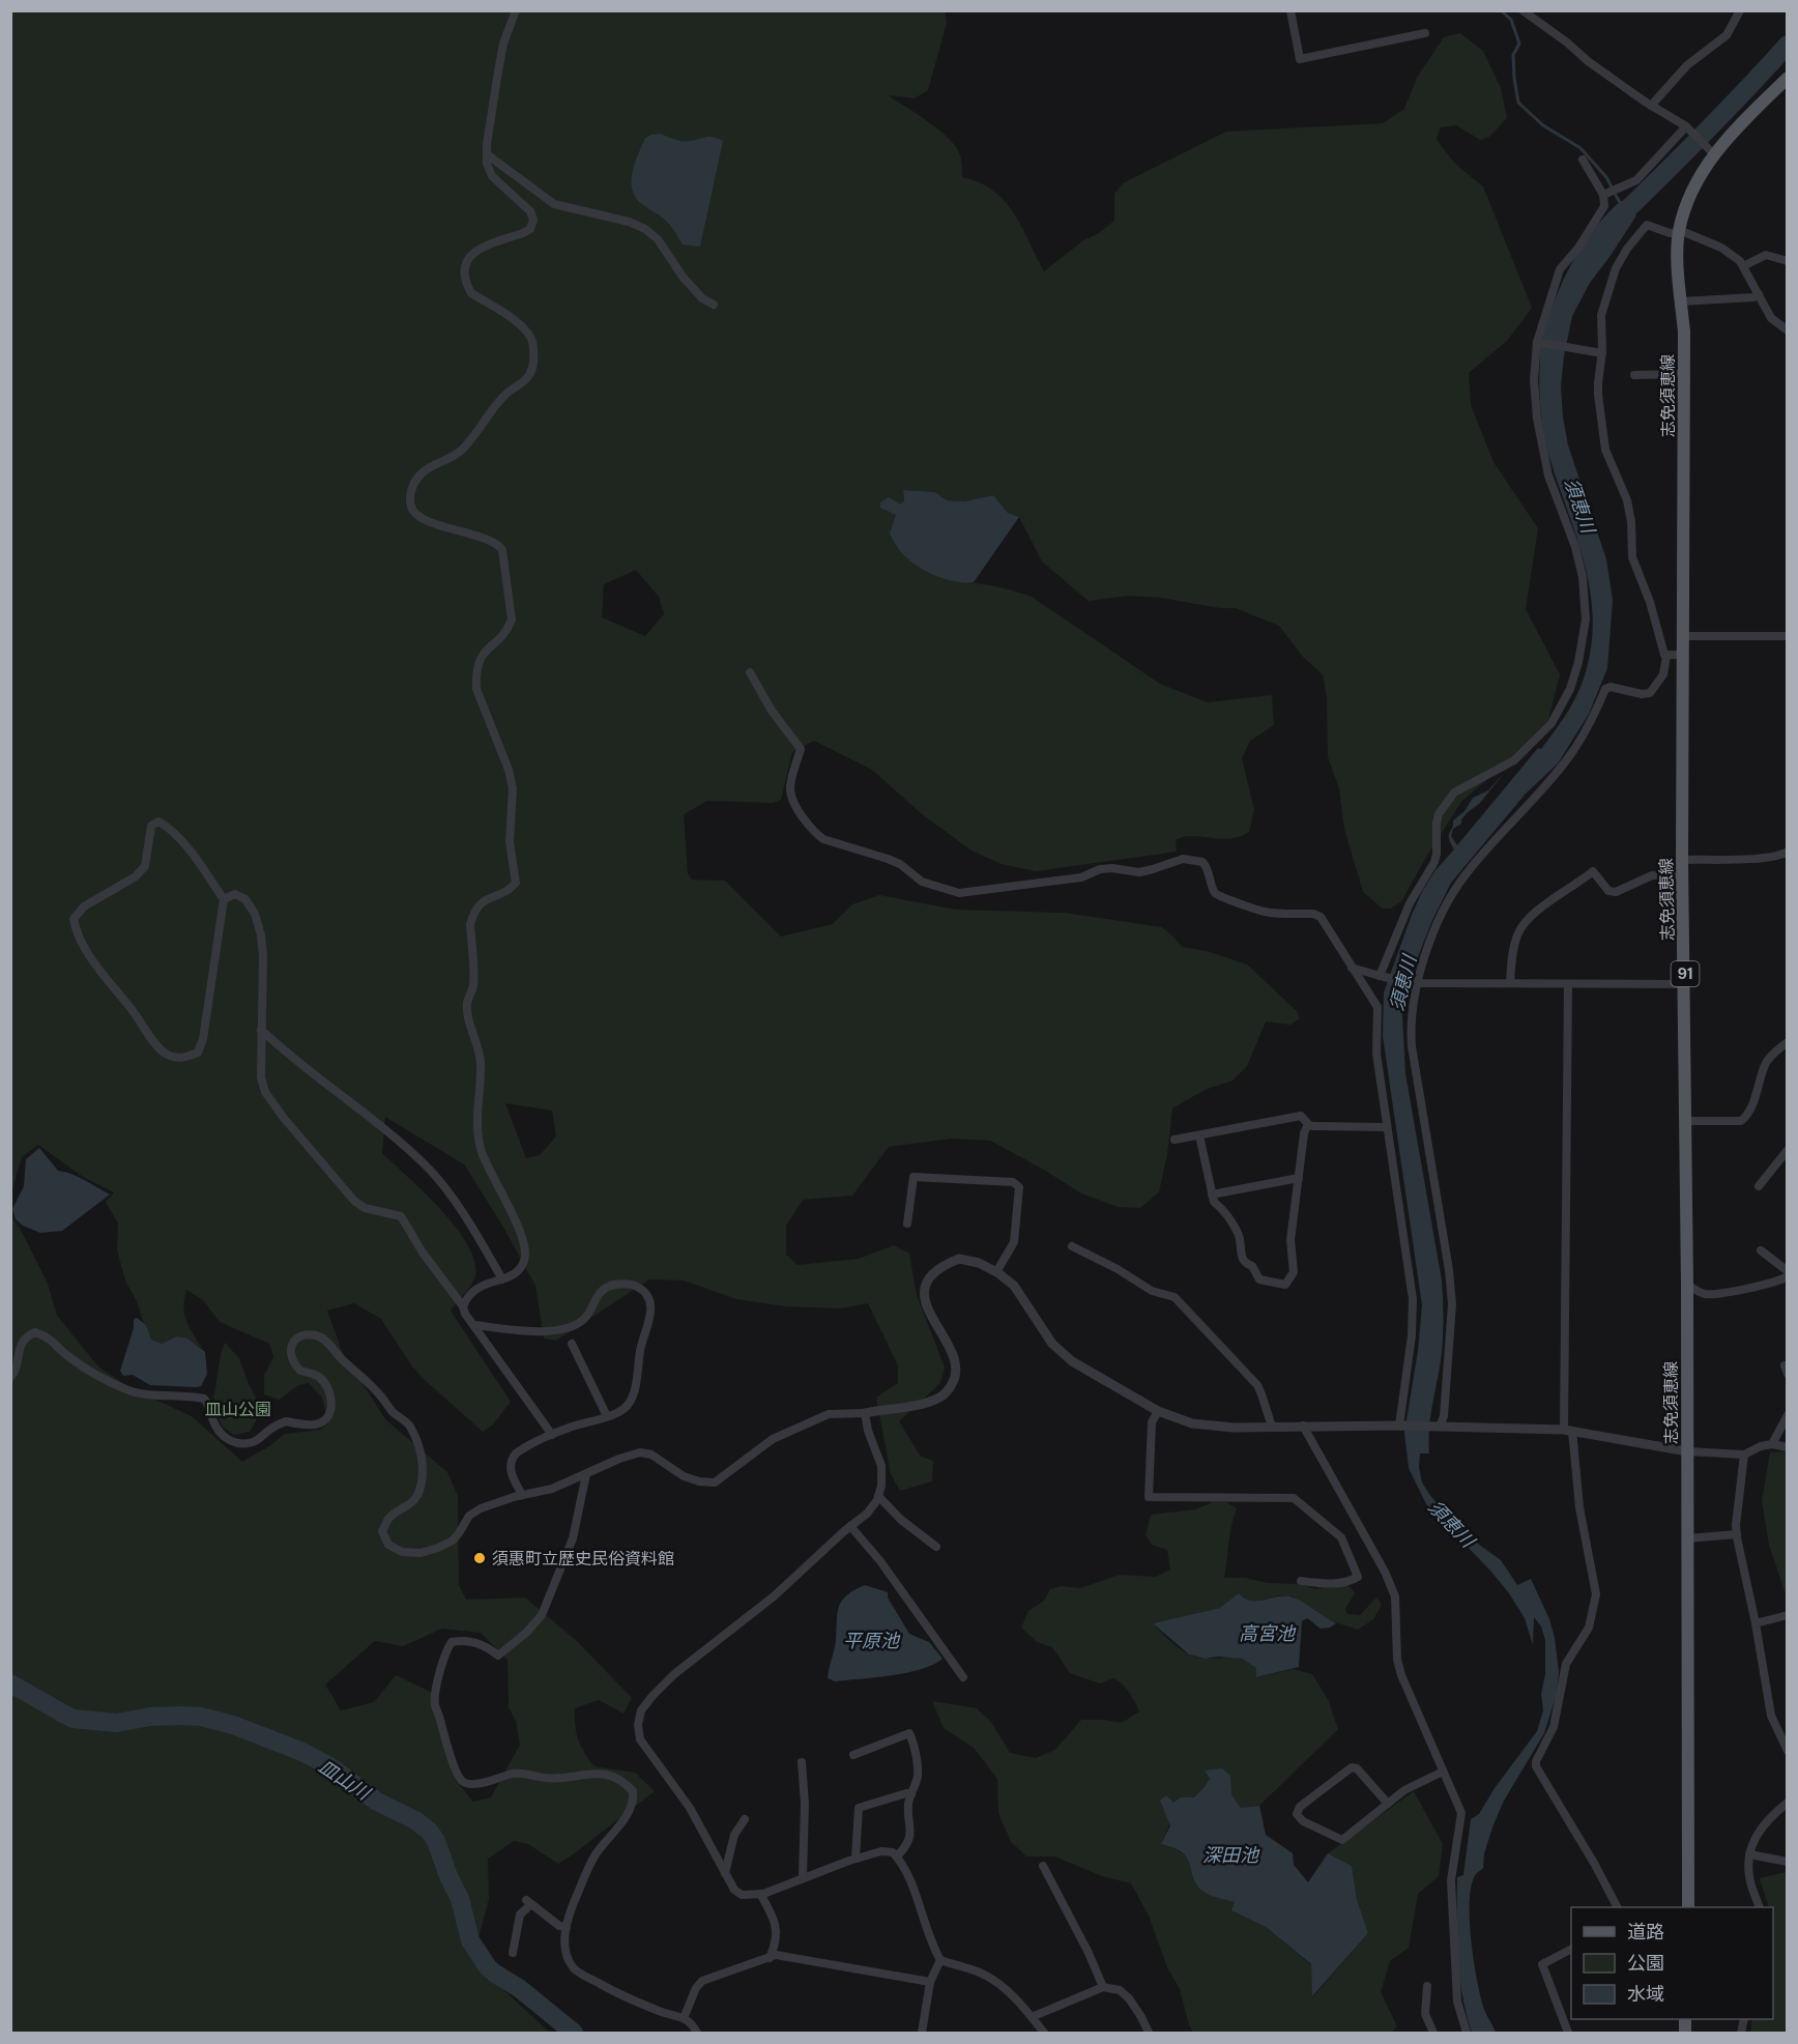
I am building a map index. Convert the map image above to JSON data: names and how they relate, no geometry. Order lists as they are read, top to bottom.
{
  "streets": {
    "main road": ["志免須恵線", "91"]
  },
  "water": [
    "須恵川",
    "高宮池",
    "平原池",
    "皿山川",
    "深田池"
  ],
  "parks": ["皿山公園"],
  "places": ["須惠町立歴史民俗資料館"],
  "legend": ["道路", "公園", "水域"]
}
